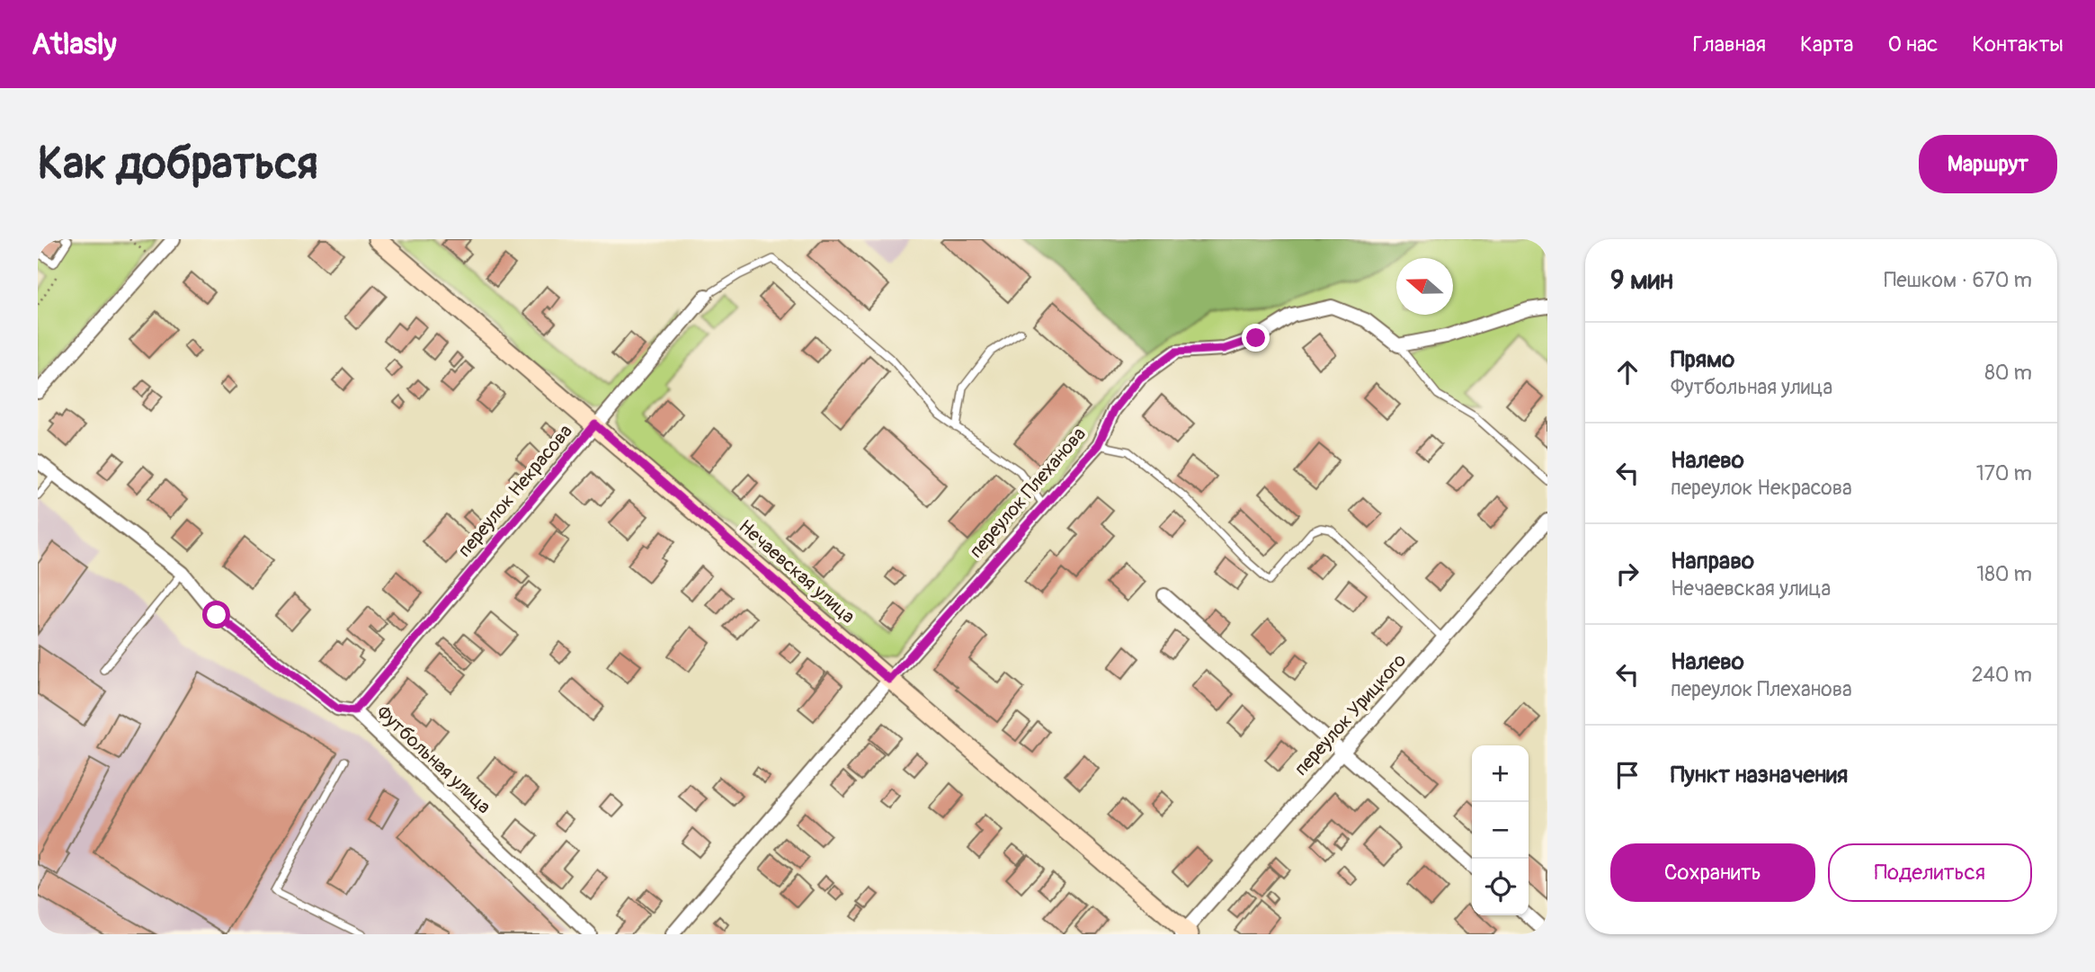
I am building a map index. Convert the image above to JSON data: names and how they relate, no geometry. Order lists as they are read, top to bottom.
{
  "streets": {
    "street": [
      "переулок Некрасова",
      "переулок Плеханова",
      "Нечаевская улица",
      "переулок Урицкого",
      "Футбольная улица"
    ]
  },
  "crossings": [
    ["переулок Некрасова", "Нечаевская улица"],
    ["переулок Некрасова", "Футбольная улица"],
    ["переулок Плеханова", "Нечаевская улица"],
    ["Нечаевская улица", "переулок Урицкого"]
  ],
  "north": "left",
  "page": {
    "header": "Atlasly",
    "nav": [
      "Главная",
      "Карта",
      "О нас",
      "Контакты"
    ],
    "buttons": [
      "Маршрут",
      ["Сохранить", "Поделиться"]
    ],
    "title": "Как добраться",
    "heading": ["9 мин", "Пешком · 670 m"],
    "list": [
      ["Прямо", "Футбольная улица", "80 m"],
      ["Налево", "переулок Некрасова", "170 m"],
      ["Направо", "Нечаевская улица", "180 m"],
      ["Налево", "переулок Плеханова", "240 m"],
      "Пункт назначения"
    ],
    "map_buttons": ["+", "−"]
  }
}
